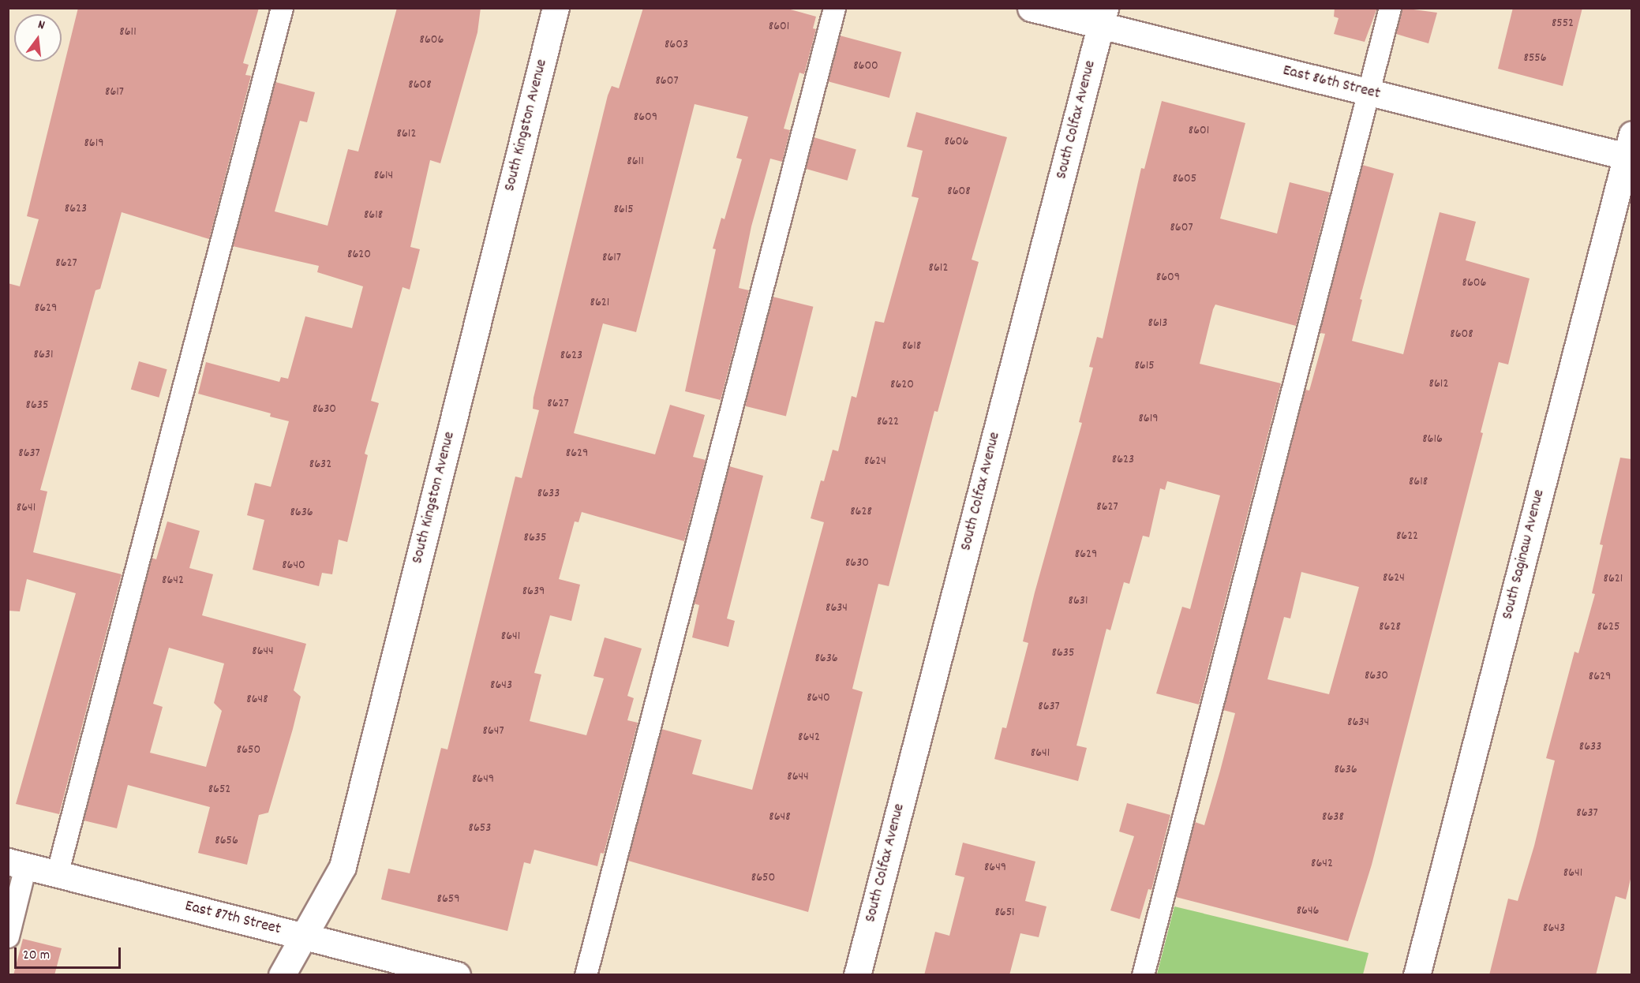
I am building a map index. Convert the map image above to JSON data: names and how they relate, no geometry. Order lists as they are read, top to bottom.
{
  "streets": {
    "street": [
      "East 86th Street",
      "South Colfax Avenue",
      "South Kingston Avenue",
      "South Saginaw Avenue",
      "East 87th Street"
    ]
  },
  "crossings": [
    ["East 86th Street", "South Colfax Avenue"],
    ["East 86th Street", "South Saginaw Avenue"],
    ["South Kingston Avenue", "East 87th Street"]
  ],
  "house_numbers": [
    "8552",
    "8601",
    "8611",
    "8606",
    "8603",
    "8556",
    "8600",
    "8607",
    "8608",
    "8617",
    "8609",
    "8601",
    "8612",
    "8606",
    "8619",
    "8611",
    "8614",
    "8605",
    "8608",
    "8623",
    "8615",
    "8618",
    "8607",
    "8620",
    "8617",
    "8627",
    "8612",
    "8609",
    "8606",
    "8621",
    "8629",
    "8613",
    "8608",
    "8618",
    "8631",
    "8623",
    "8615",
    "8612",
    "8620",
    "8627",
    "8635",
    "8630",
    "8619",
    "8622",
    "8616",
    "8637",
    "8629",
    "8623",
    "8624",
    "8632",
    "8618",
    "8633",
    "8627",
    "8641",
    "8628",
    "8636",
    "8622",
    "8635",
    "8629",
    "8630",
    "8640",
    "8624",
    "8621",
    "8642",
    "8639",
    "8631",
    "8634",
    "8628",
    "8625",
    "8641",
    "8644",
    "8635",
    "8636",
    "8630",
    "8629",
    "8643",
    "8640",
    "8648",
    "8637",
    "8634",
    "8647",
    "8642",
    "8633",
    "8650",
    "8641",
    "8636",
    "8644",
    "8649",
    "8652",
    "8637",
    "8648",
    "8638",
    "8653",
    "8656",
    "8642",
    "8649",
    "8641",
    "8650",
    "8659",
    "8646",
    "8651",
    "8643"
  ],
  "scale_bar": "20 m",
  "north": "top"
}
